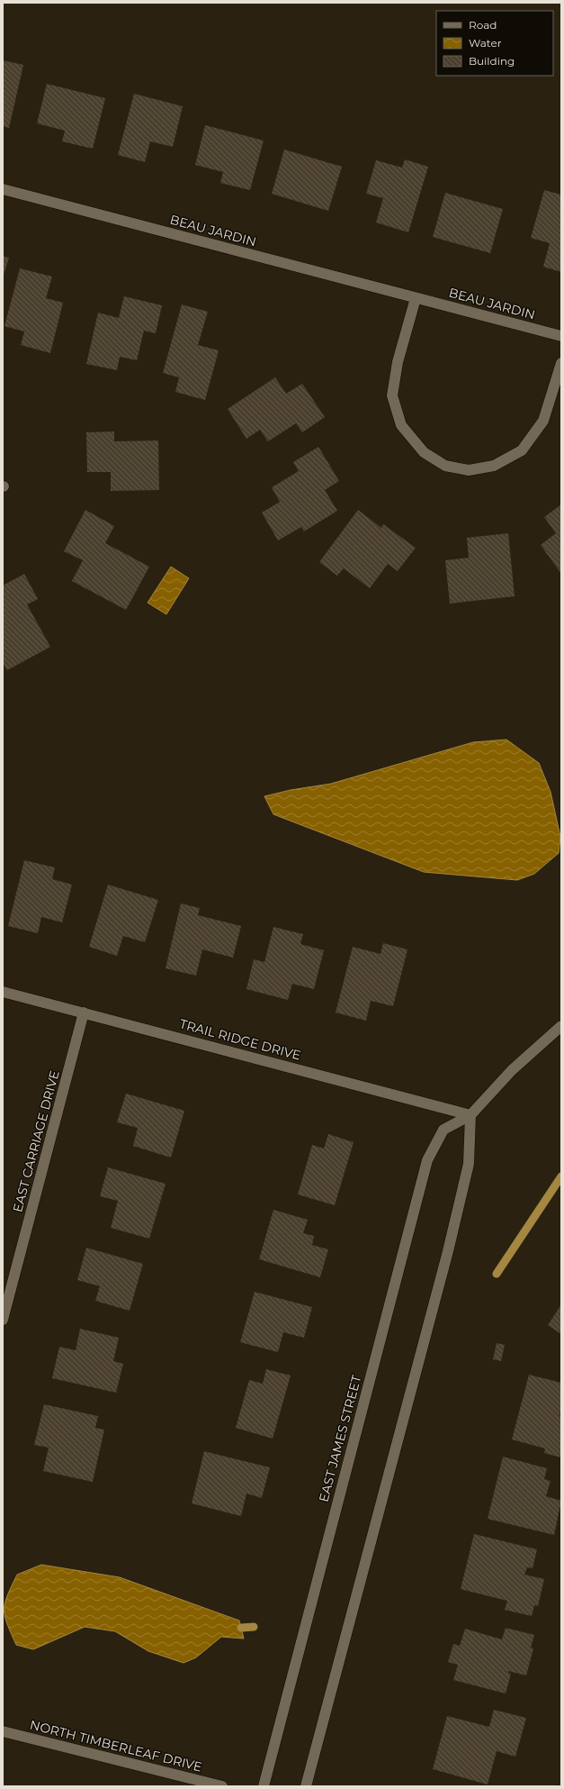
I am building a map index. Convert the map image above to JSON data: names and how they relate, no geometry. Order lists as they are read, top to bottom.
{
  "streets": {
    "street": [
      "BEAU JARDIN",
      "TRAIL RIDGE DRIVE",
      "EAST CARRIAGE DRIVE",
      "EAST JAMES STREET",
      "NORTH TIMBERLEAF DRIVE"
    ]
  },
  "crossings": [
    ["TRAIL RIDGE DRIVE", "EAST CARRIAGE DRIVE"],
    ["TRAIL RIDGE DRIVE", "EAST JAMES STREET"]
  ],
  "legend": ["Road", "Water", "Building"]
}
